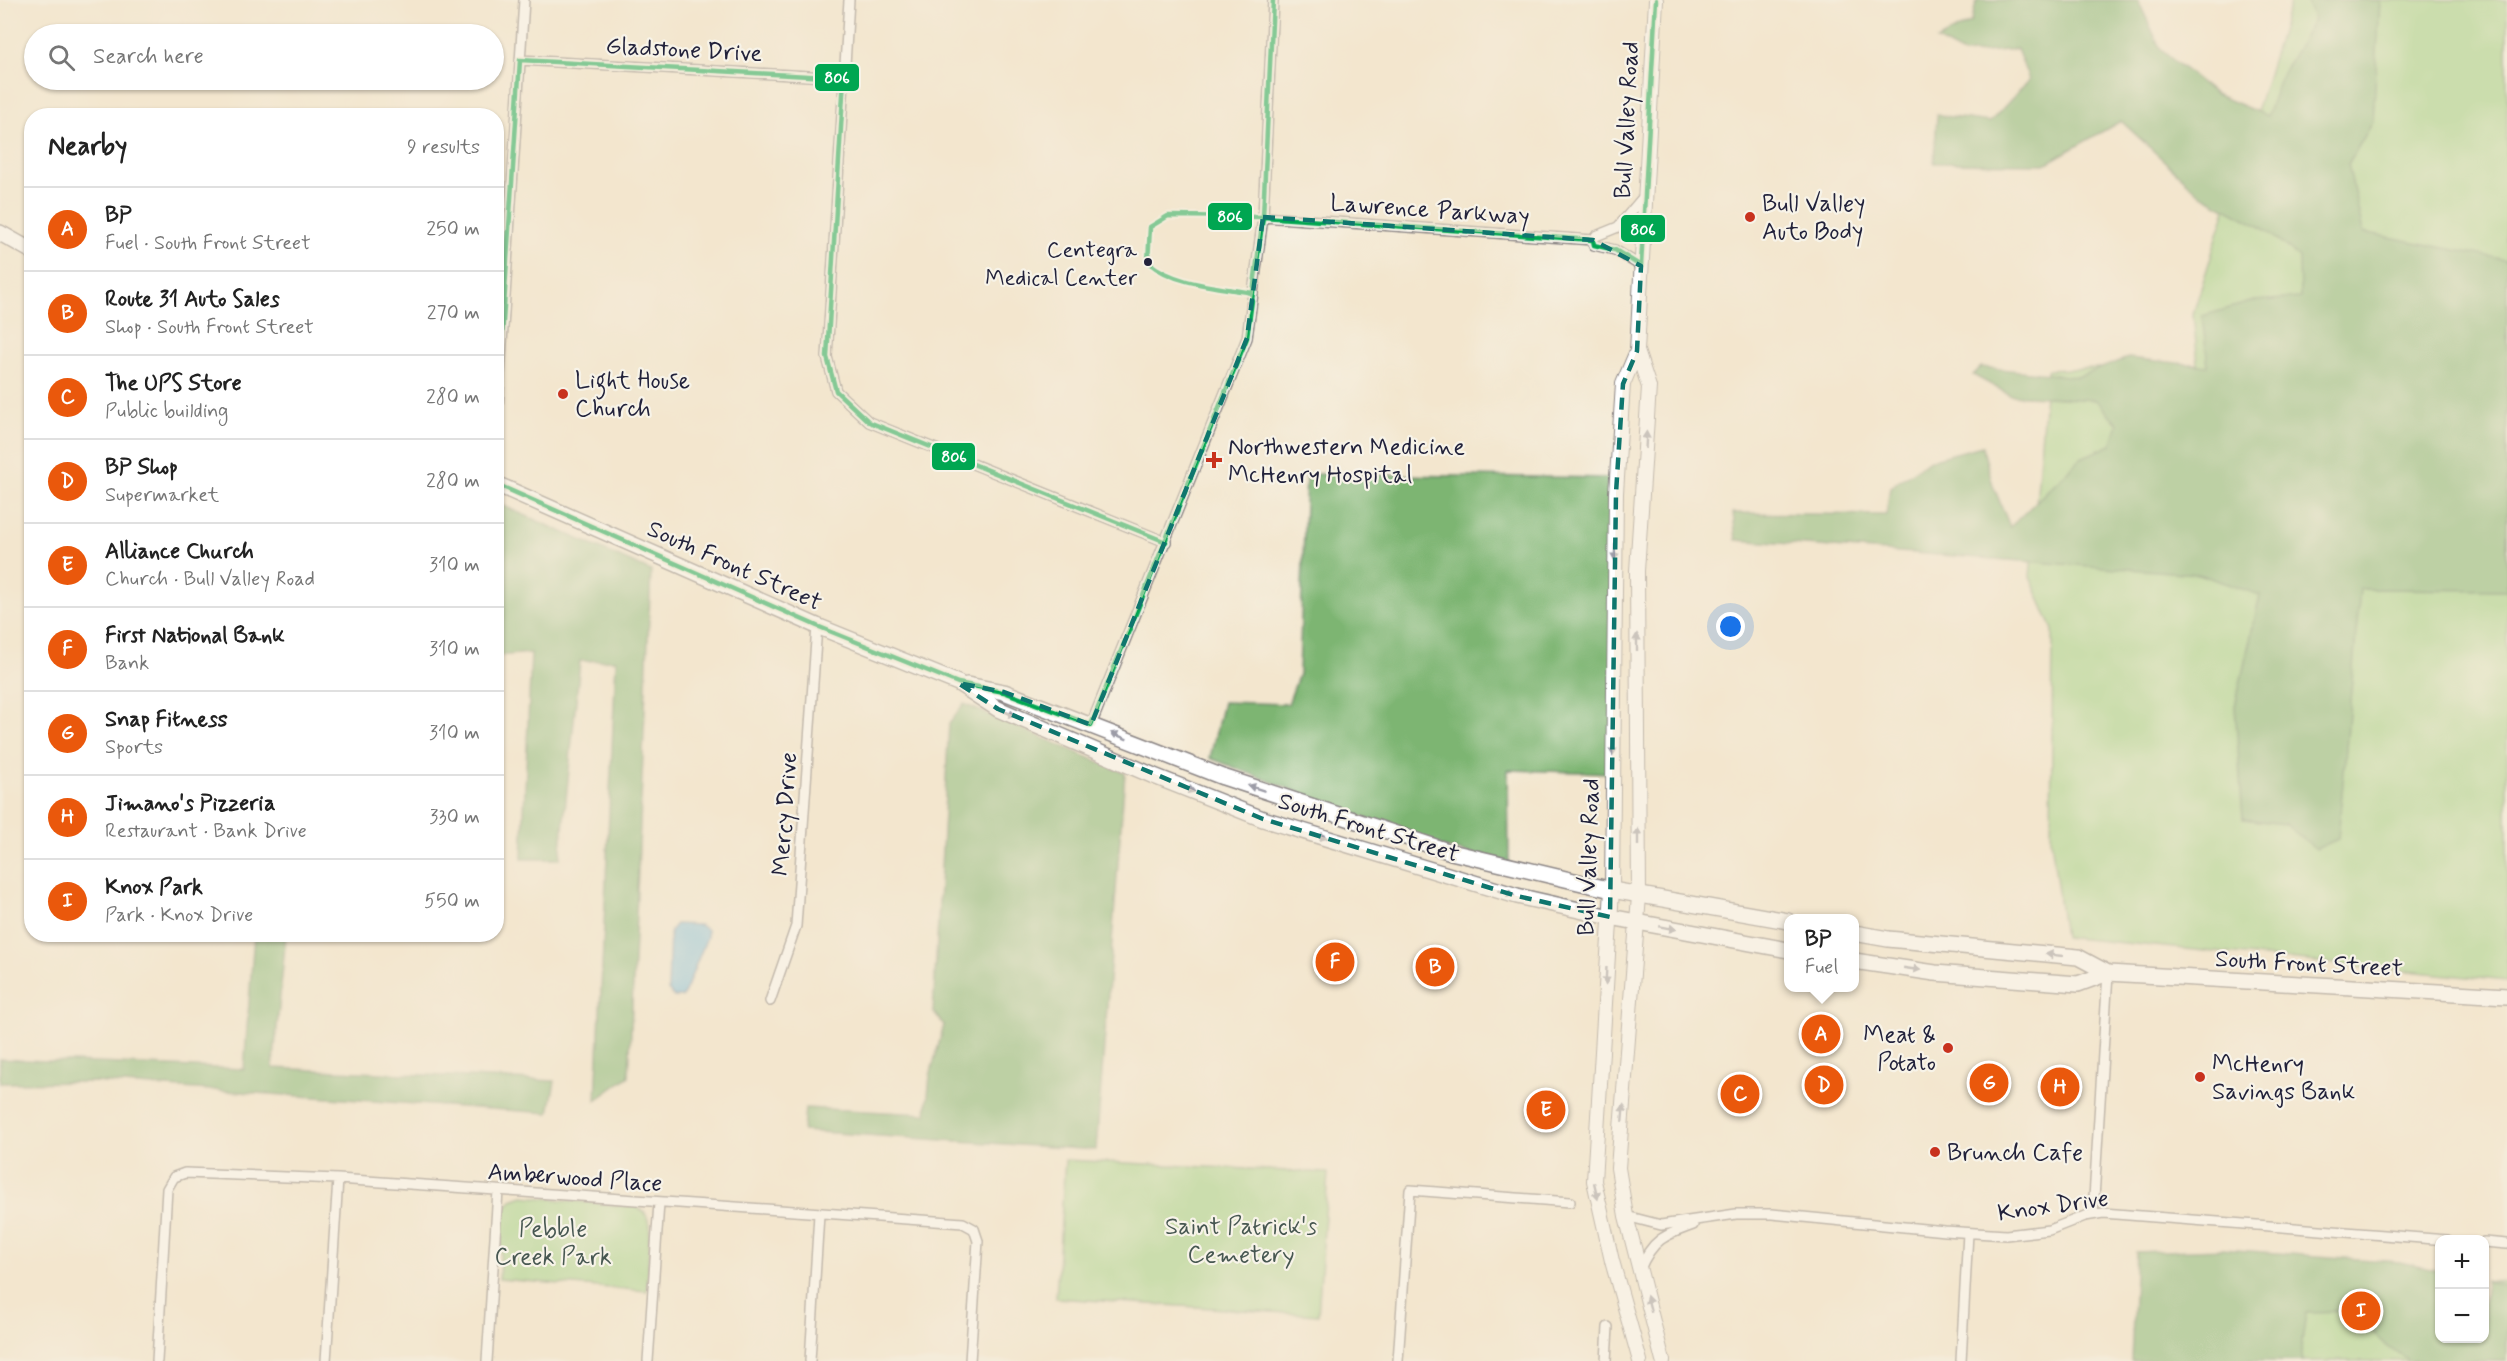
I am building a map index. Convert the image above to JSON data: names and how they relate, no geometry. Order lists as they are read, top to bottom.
{
  "streets": {
    "main road": ["South Front Street"],
    "street": [
      "Gladstone Drive",
      "Bull Valley Road",
      "Lawrence Parkway",
      "Mercy Drive",
      "Amberwood Place",
      "Knox Drive"
    ]
  },
  "crossings": [
    ["Bull Valley Road", "Lawrence Parkway"],
    ["Bull Valley Road", "South Front Street"],
    ["Bull Valley Road", "Knox Drive"],
    ["South Front Street", "Mercy Drive"]
  ],
  "parks": ["Saint Patrick's Cemetery", "Pebble Creek Park"],
  "places": {
    "other": [
      "Bull Valley Auto Body",
      "Centegra Medical Center",
      "Light House Church",
      "Meat & Potato",
      "McHenry Savings Bank",
      "Brunch Cafe"
    ],
    "health": ["Northwestern Medicine McHenry Hospital"]
  },
  "lines": ["transit line 806"],
  "page": {
    "search": "Search here",
    "heading": ["Nearby", "9 results"],
    "list": [
      {
        "mark": "A",
        "name": "BP",
        "note": "Fuel · South Front Street",
        "value": "250 m"
      },
      {
        "mark": "B",
        "name": "Route 31 Auto Sales",
        "note": "Shop · South Front Street",
        "value": "270 m"
      },
      {
        "mark": "C",
        "name": "The UPS Store",
        "note": "Public building",
        "value": "280 m"
      },
      {
        "mark": "D",
        "name": "BP Shop",
        "note": "Supermarket",
        "value": "280 m"
      },
      {
        "mark": "E",
        "name": "Alliance Church",
        "note": "Church · Bull Valley Road",
        "value": "310 m"
      },
      {
        "mark": "F",
        "name": "First National Bank",
        "note": "Bank",
        "value": "310 m"
      },
      {
        "mark": "G",
        "name": "Snap Fitness",
        "note": "Sports",
        "value": "310 m"
      },
      {
        "mark": "H",
        "name": "Jimano's Pizzeria",
        "note": "Restaurant · Bank Drive",
        "value": "330 m"
      },
      {
        "mark": "I",
        "name": "Knox Park",
        "note": "Park · Knox Drive",
        "value": "550 m"
      }
    ],
    "popup": ["BP", "Fuel"],
    "pins": [
      "F",
      "B",
      "A",
      "G",
      "D",
      "H",
      "C",
      "E",
      "I"
    ],
    "map_buttons": ["+", "−"]
  }
}
